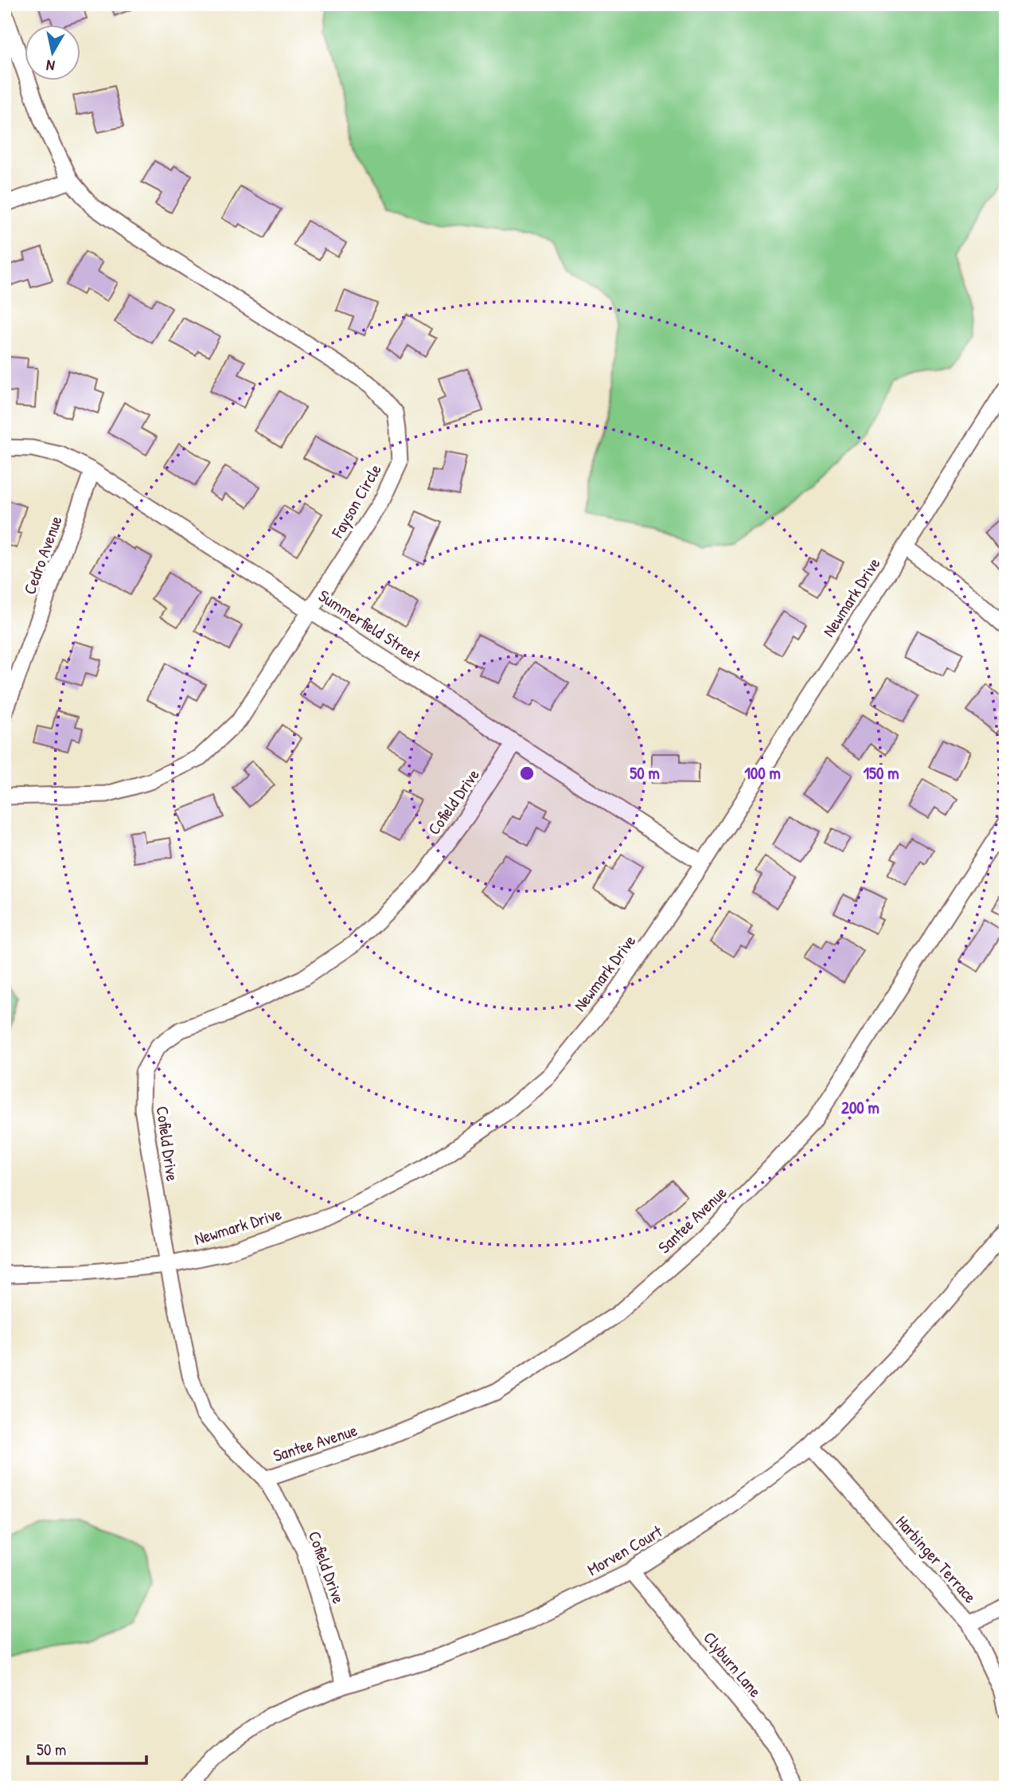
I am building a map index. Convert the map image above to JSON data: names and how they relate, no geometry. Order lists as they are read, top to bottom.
{
  "streets": {
    "street": [
      "Fayson Circle",
      "Cedro Avenue",
      "Newmark Drive",
      "Summerfield Street",
      "Cofield Drive",
      "Santee Avenue",
      "Morven Court",
      "Harbinger Terrace",
      "Clyburn Lane"
    ]
  },
  "crossings": [
    ["Fayson Circle", "Summerfield Street"],
    ["Cedro Avenue", "Summerfield Street"],
    ["Newmark Drive", "Summerfield Street"],
    ["Newmark Drive", "Cofield Drive"],
    ["Summerfield Street", "Cofield Drive"],
    ["Cofield Drive", "Santee Avenue"],
    ["Cofield Drive", "Morven Court"],
    ["Morven Court", "Harbinger Terrace"],
    ["Morven Court", "Clyburn Lane"]
  ],
  "scale_bar": "50 m",
  "north": "bottom",
  "rings": [
    "50 m",
    "100 m",
    "150 m",
    "200 m"
  ]
}
